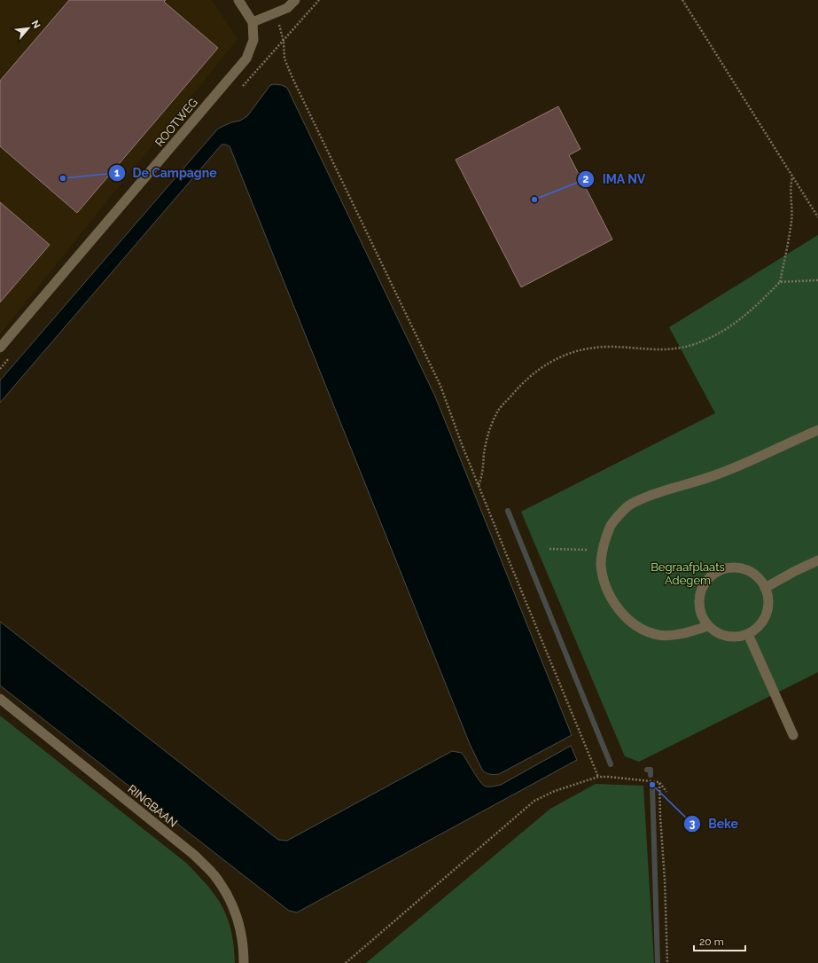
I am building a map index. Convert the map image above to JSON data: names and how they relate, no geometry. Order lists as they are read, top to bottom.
{
  "streets": {
    "street": ["ROOTWEG", "RINGBAAN"]
  },
  "parks": ["Begraafplaats Adegem"],
  "places": ["De Campagne", "IMA NV", "Beke"],
  "scale_bar": "20 m",
  "north": "top right"
}
